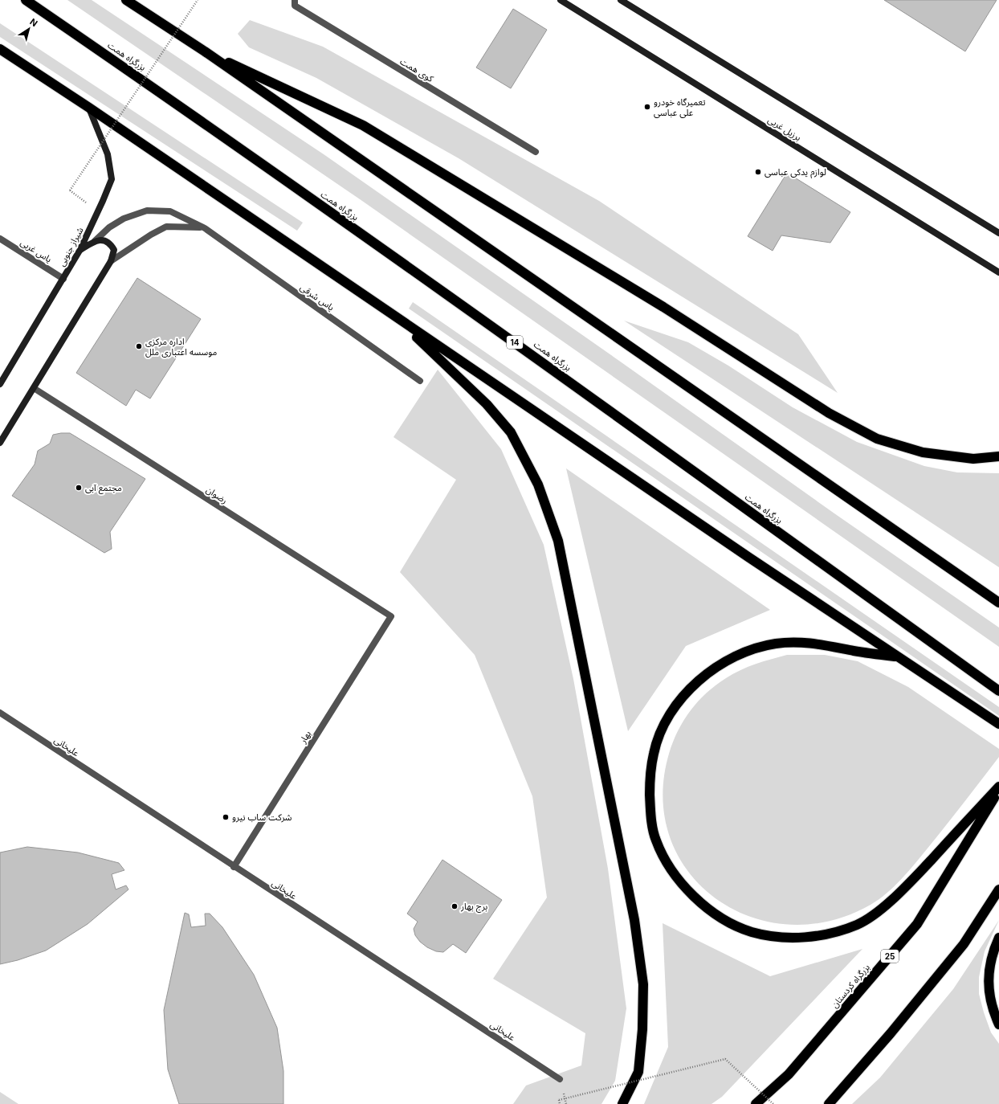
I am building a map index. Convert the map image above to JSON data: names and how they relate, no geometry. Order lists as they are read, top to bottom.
{
  "streets": {
    "highway": [
      "بزرگراه همت",
      "14",
      "25",
      "بزرگراه کردستان"
    ],
    "street": [
      "کوی همت",
      "برزیل غربی",
      "شیراز جنوبی",
      "یاس غربی",
      "یاس شرقی",
      "رضوان",
      "بهار",
      "علیخانی"
    ]
  },
  "crossings": [
    ["شیراز جنوبی", "یاس غربی"],
    ["رضوان", "بهار"],
    ["بهار", "علیخانی"]
  ],
  "places": [
    "تعمیرگاه خودرو علی عباسی",
    "لوازم یدکی عباسی",
    "اداره مرکزی موسسه اعتباری ملل",
    "مجتمع آبی",
    "شرکت ساب نیرو",
    "برج بهار"
  ],
  "north": "top right"
}
